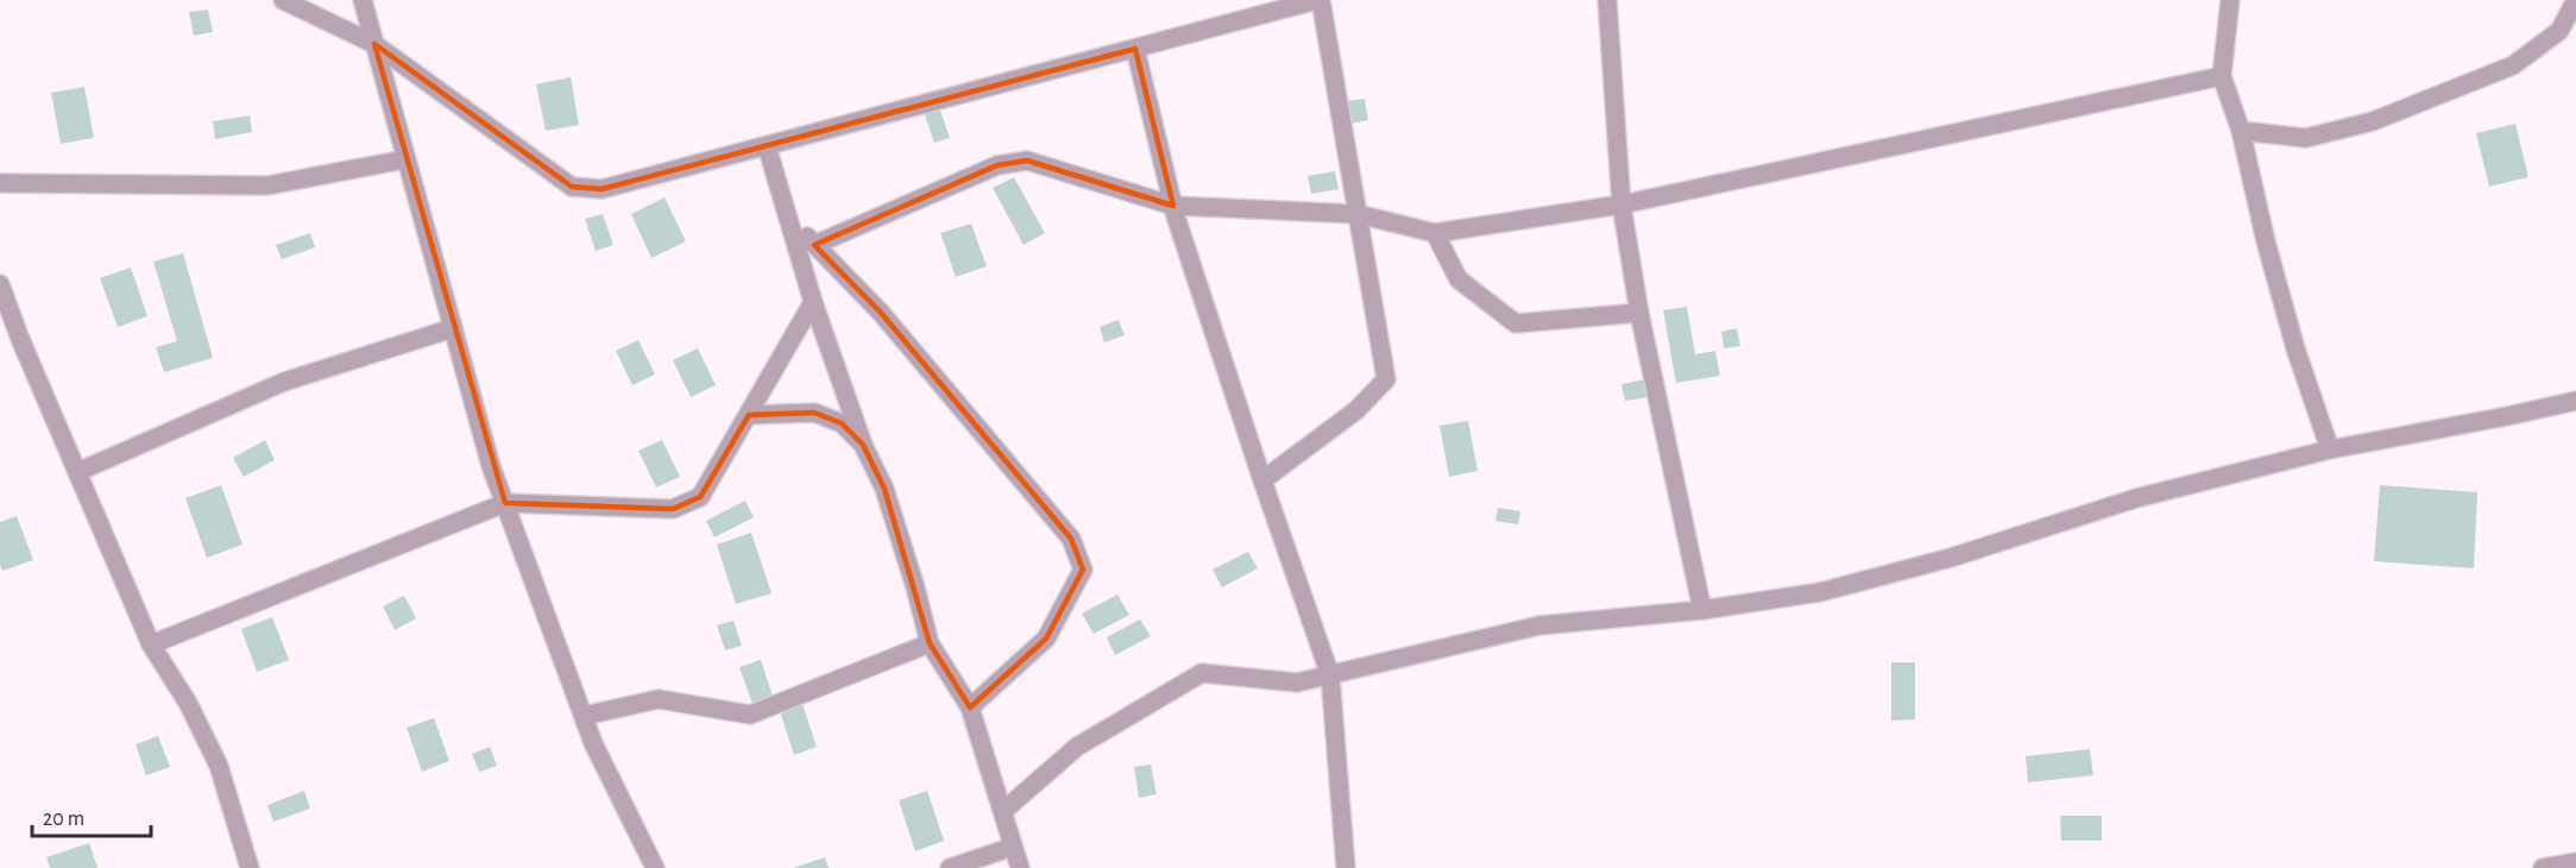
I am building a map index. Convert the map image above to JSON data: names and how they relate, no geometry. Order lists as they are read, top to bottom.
{
  "scale_bar": "20 m"
}
